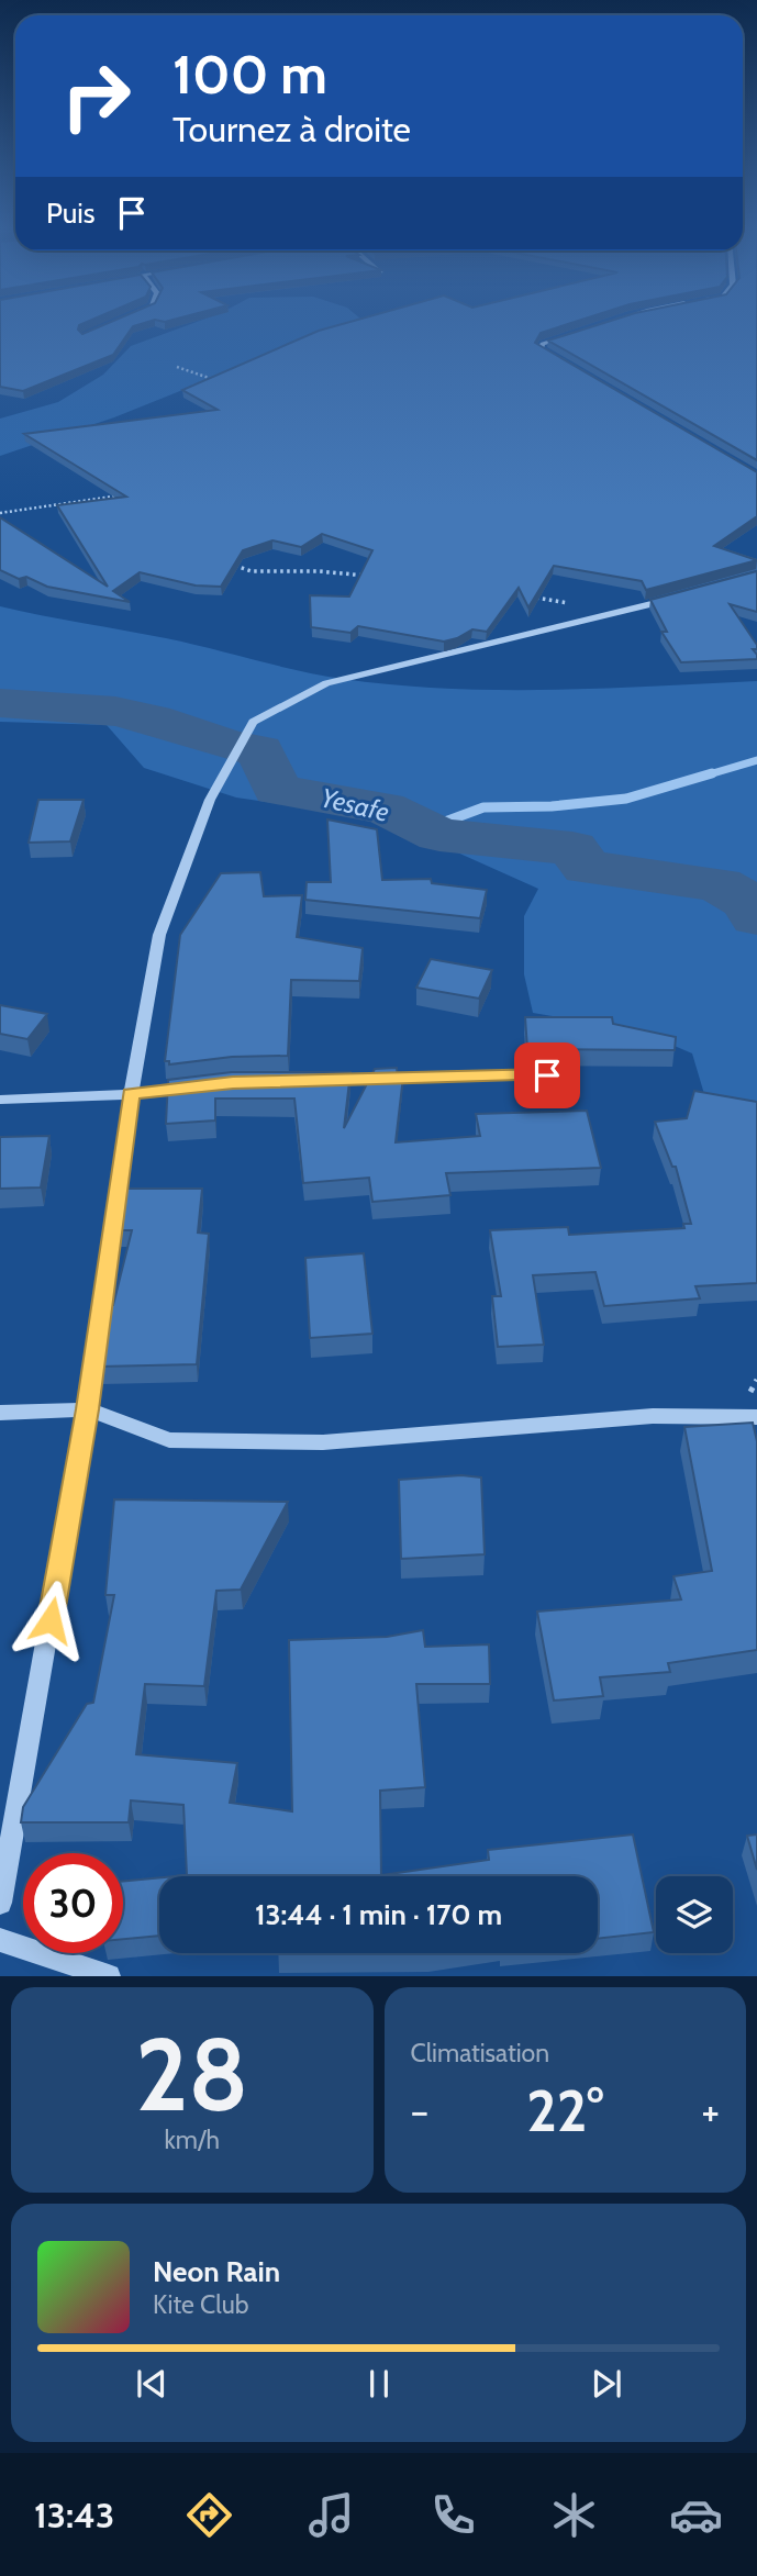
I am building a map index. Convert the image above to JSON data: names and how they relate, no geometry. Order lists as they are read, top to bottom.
{
  "water": ["Yesafe"],
  "page": {
    "turn": ["100 m", "Tournez à droite"],
    "then": "Puis",
    "limit": "30",
    "trip": "13:44 · 1 min · 170 m",
    "tile": [
      ["28", "km/h"],
      "Climatisation"
    ],
    "heat": ["−", "22°", "+"],
    "song": ["Neon Rain", "Kite Club"],
    "tabs": "13:43"
  }
}
